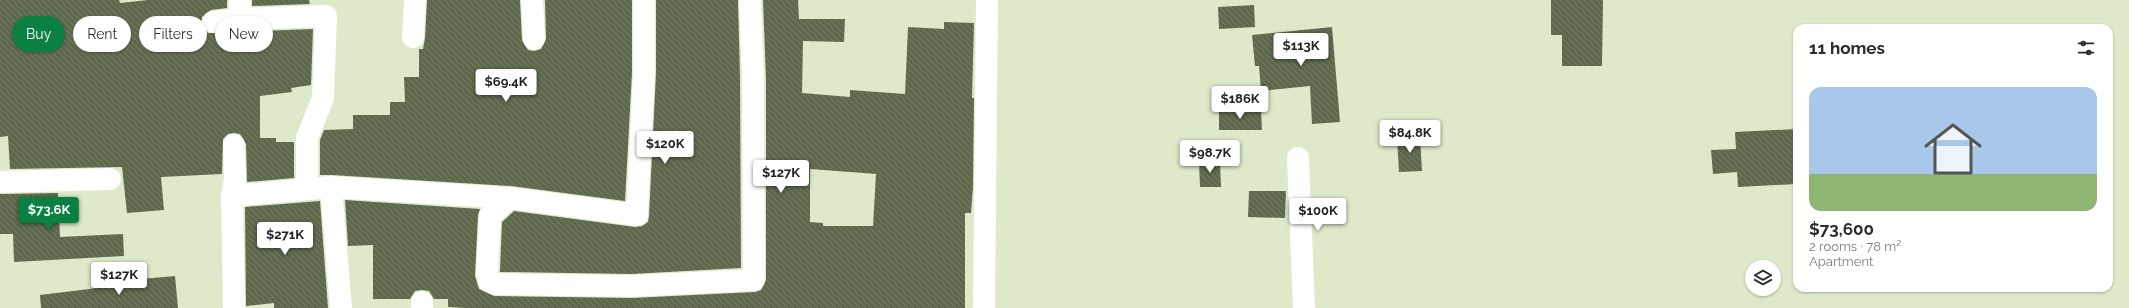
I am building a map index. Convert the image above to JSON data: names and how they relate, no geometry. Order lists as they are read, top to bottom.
{
  "page": {
    "chip": [
      "Buy",
      "Rent",
      "Filters",
      "New"
    ],
    "heading": "11 homes",
    "price": [
      "$113K",
      "$69.4K",
      "$186K",
      "$84.8K",
      "$120K",
      "$98.7K",
      "$127K",
      "$73.6K",
      "$100K",
      "$271K",
      "$127K"
    ],
    "list": [
      {
        "name": "$73,600",
        "note": "2 rooms · 78 m² · Apartment"
      }
    ]
  }
}
